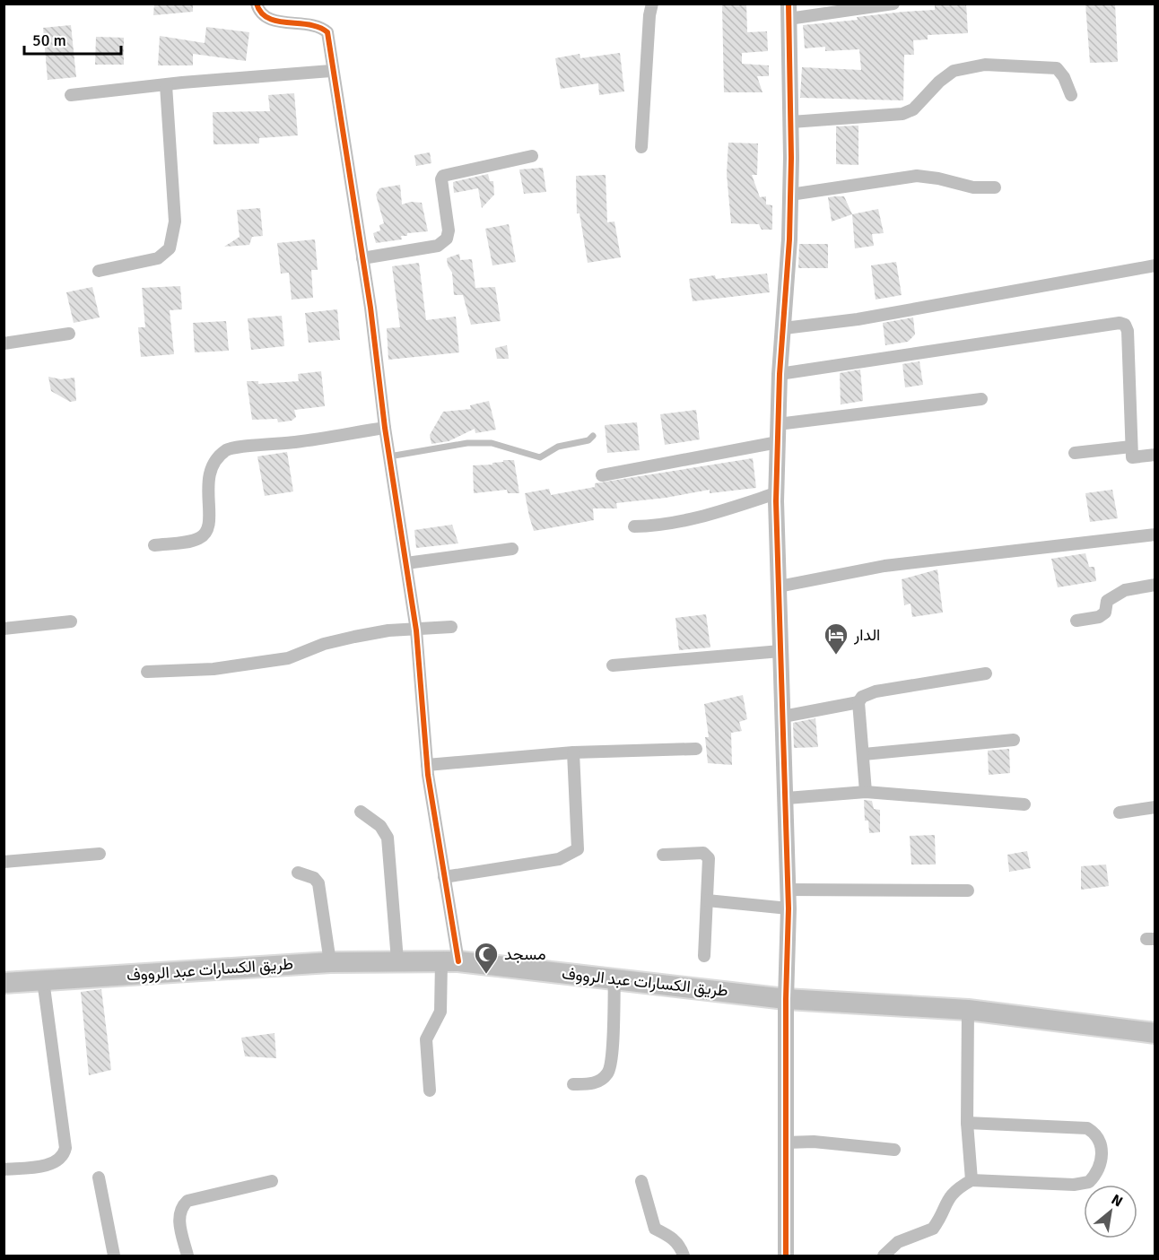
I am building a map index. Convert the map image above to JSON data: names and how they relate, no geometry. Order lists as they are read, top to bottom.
{
  "streets": {
    "main road": ["طريق الكسارات عبد الرووف"]
  },
  "places": {
    "hotel": ["الدار"],
    "mosque": ["مسجد"]
  },
  "scale_bar": "50 m",
  "north": "top right"
}
